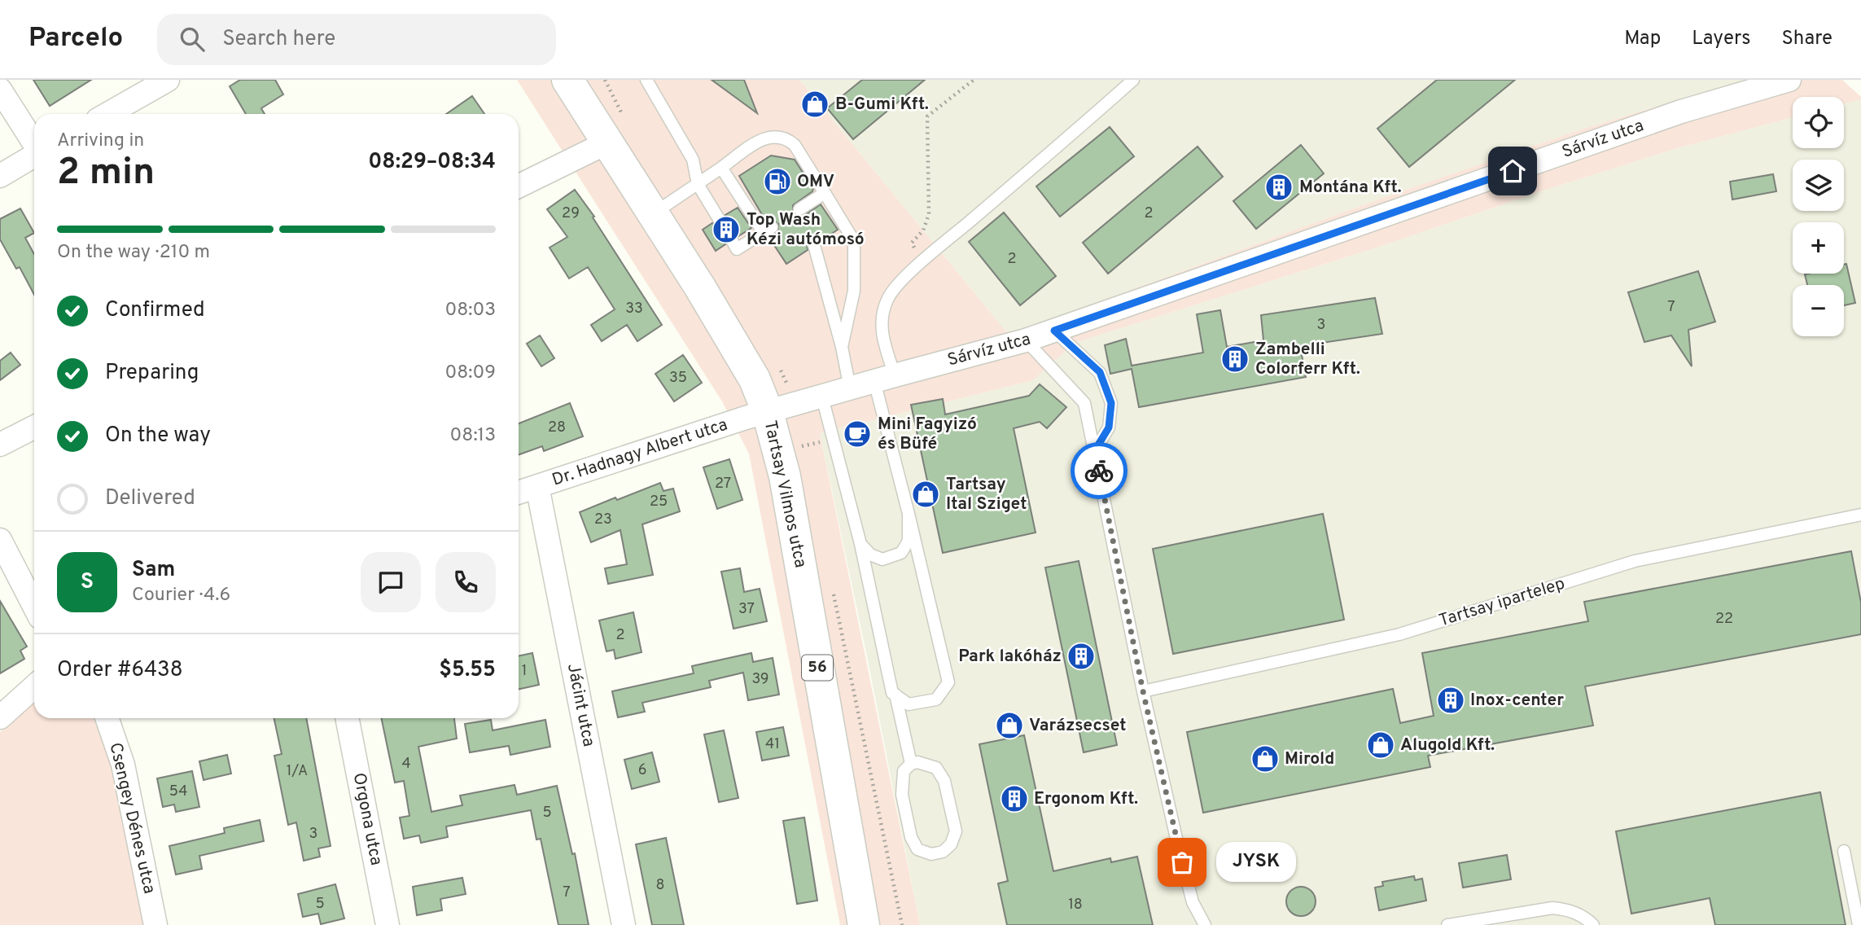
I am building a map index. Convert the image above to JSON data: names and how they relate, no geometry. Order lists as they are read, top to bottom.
{
  "streets": {
    "main road": ["Tartsay Vilmos utca", "56"],
    "street": [
      "Sárvíz utca",
      "Dr. Hadnagy Albert utca",
      "Jácint utca",
      "Csengey Dénes utca",
      "Orgona utca"
    ],
    "lane": ["Tartsay ipartelep"]
  },
  "crossings": [
    ["Sárvíz utca", "Dr. Hadnagy Albert utca"],
    ["Sárvíz utca", "Tartsay Vilmos utca"],
    ["Dr. Hadnagy Albert utca", "Tartsay Vilmos utca"],
    ["Dr. Hadnagy Albert utca", "Jácint utca"]
  ],
  "places": {
    "shop": [
      "B-Gumi Kft.",
      "Tartsay Ital Sziget",
      "Varázsecset",
      "Alugold Kft.",
      "Mirold"
    ],
    "fuel station": ["OMV"],
    "building": [
      "Montána Kft.",
      "Top Wash Kézi autómosó",
      "Zambelli Colorferr Kft.",
      "Park lakóház",
      "Inox-center",
      "Ergonom Kft."
    ],
    "cafe": ["Mini Fagyizó és Büfé"],
    "other": ["JYSK"]
  },
  "house_numbers": [
    "29",
    "2",
    "2",
    "7",
    "33",
    "3",
    "35",
    "28",
    "27",
    "25",
    "23",
    "37",
    "22",
    "2",
    "1",
    "39",
    "41",
    "4",
    "6",
    "1/A",
    "54",
    "5",
    "3",
    "8",
    "7",
    "5",
    "18"
  ],
  "page": {
    "header": "Parcelo",
    "search": "Search here",
    "nav": ["Map", "Layers", "Share"],
    "map_buttons": ["+", "−"],
    "heading": ["2 min", "Arriving in", "08:29–08:34"],
    "panel": [
      "Sam",
      "Courier · 4.6",
      "Order #6438",
      "$5.55"
    ],
    "bar": "On the way · 210 m",
    "list": [
      ["Confirmed", "08:03"],
      ["Preparing", "08:09"],
      ["On the way", "08:13"],
      "Delivered"
    ],
    "round": "S",
    "bubble": "JYSK"
  }
}
